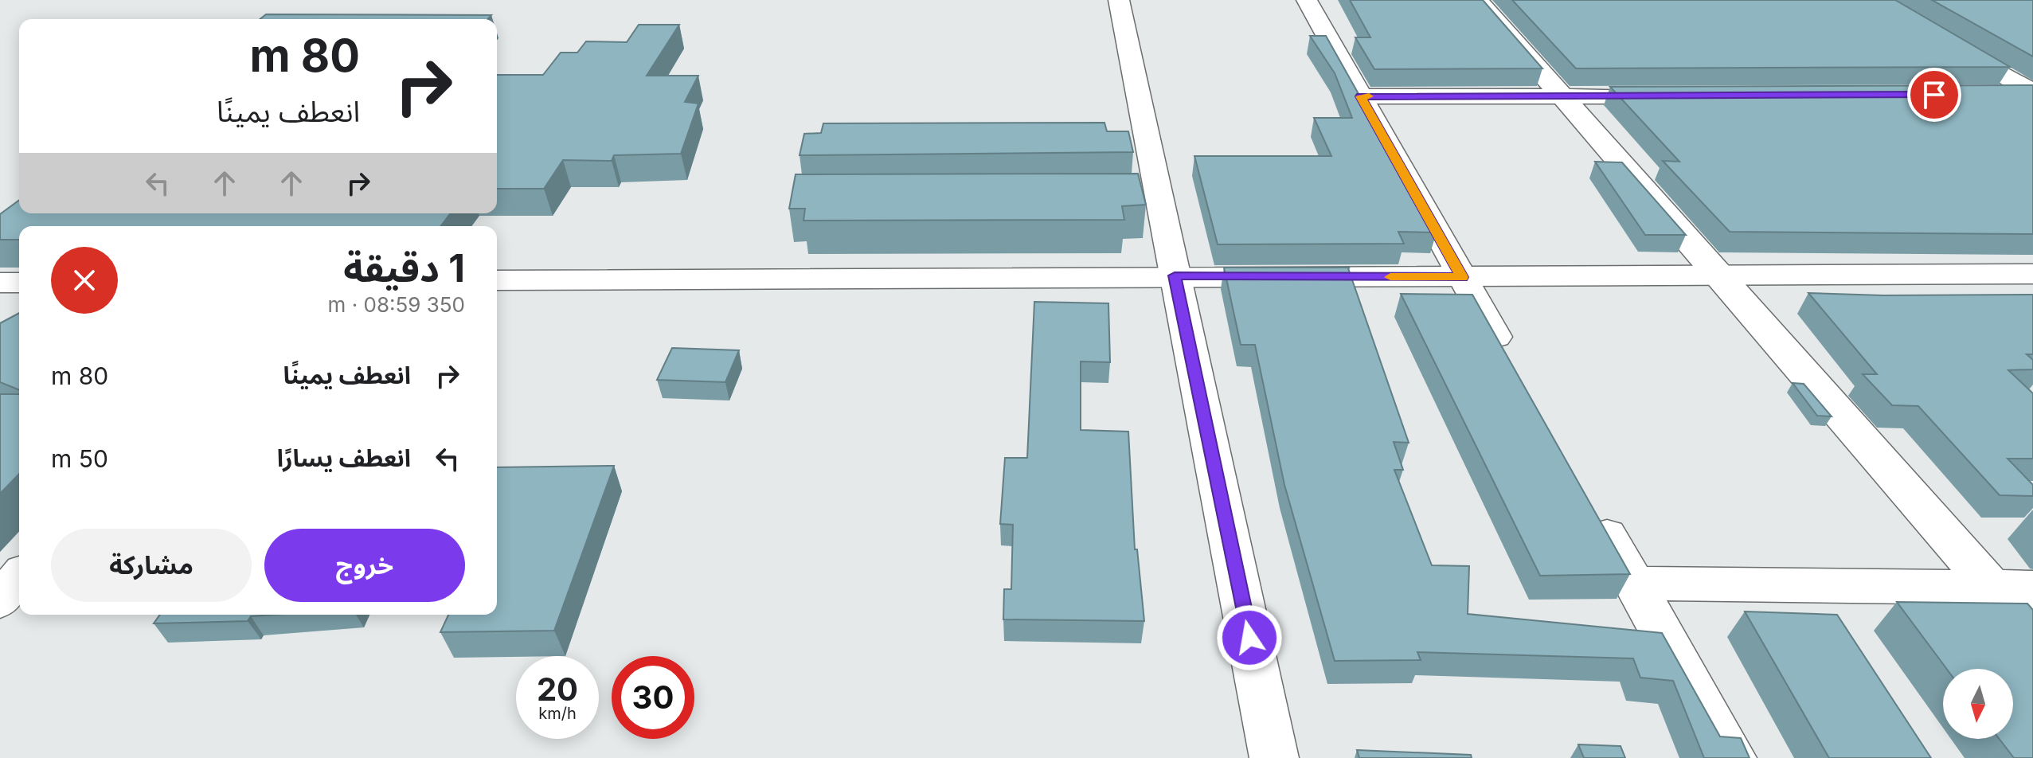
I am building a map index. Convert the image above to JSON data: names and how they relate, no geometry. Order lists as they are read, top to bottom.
{
  "north": "bottom",
  "page": {
    "turn": ["80 m", "انعطف يمينًا"],
    "heading": ["1 دقيقة", "350 m · 08:59"],
    "list": [
      {
        "name": "انعطف يمينًا",
        "value": "80 m"
      },
      {
        "name": "انعطف يسارًا",
        "value": "50 m"
      }
    ],
    "buttons": ["خروج", "مشاركة"],
    "speed": "20 km/h",
    "limit": "30"
  }
}
